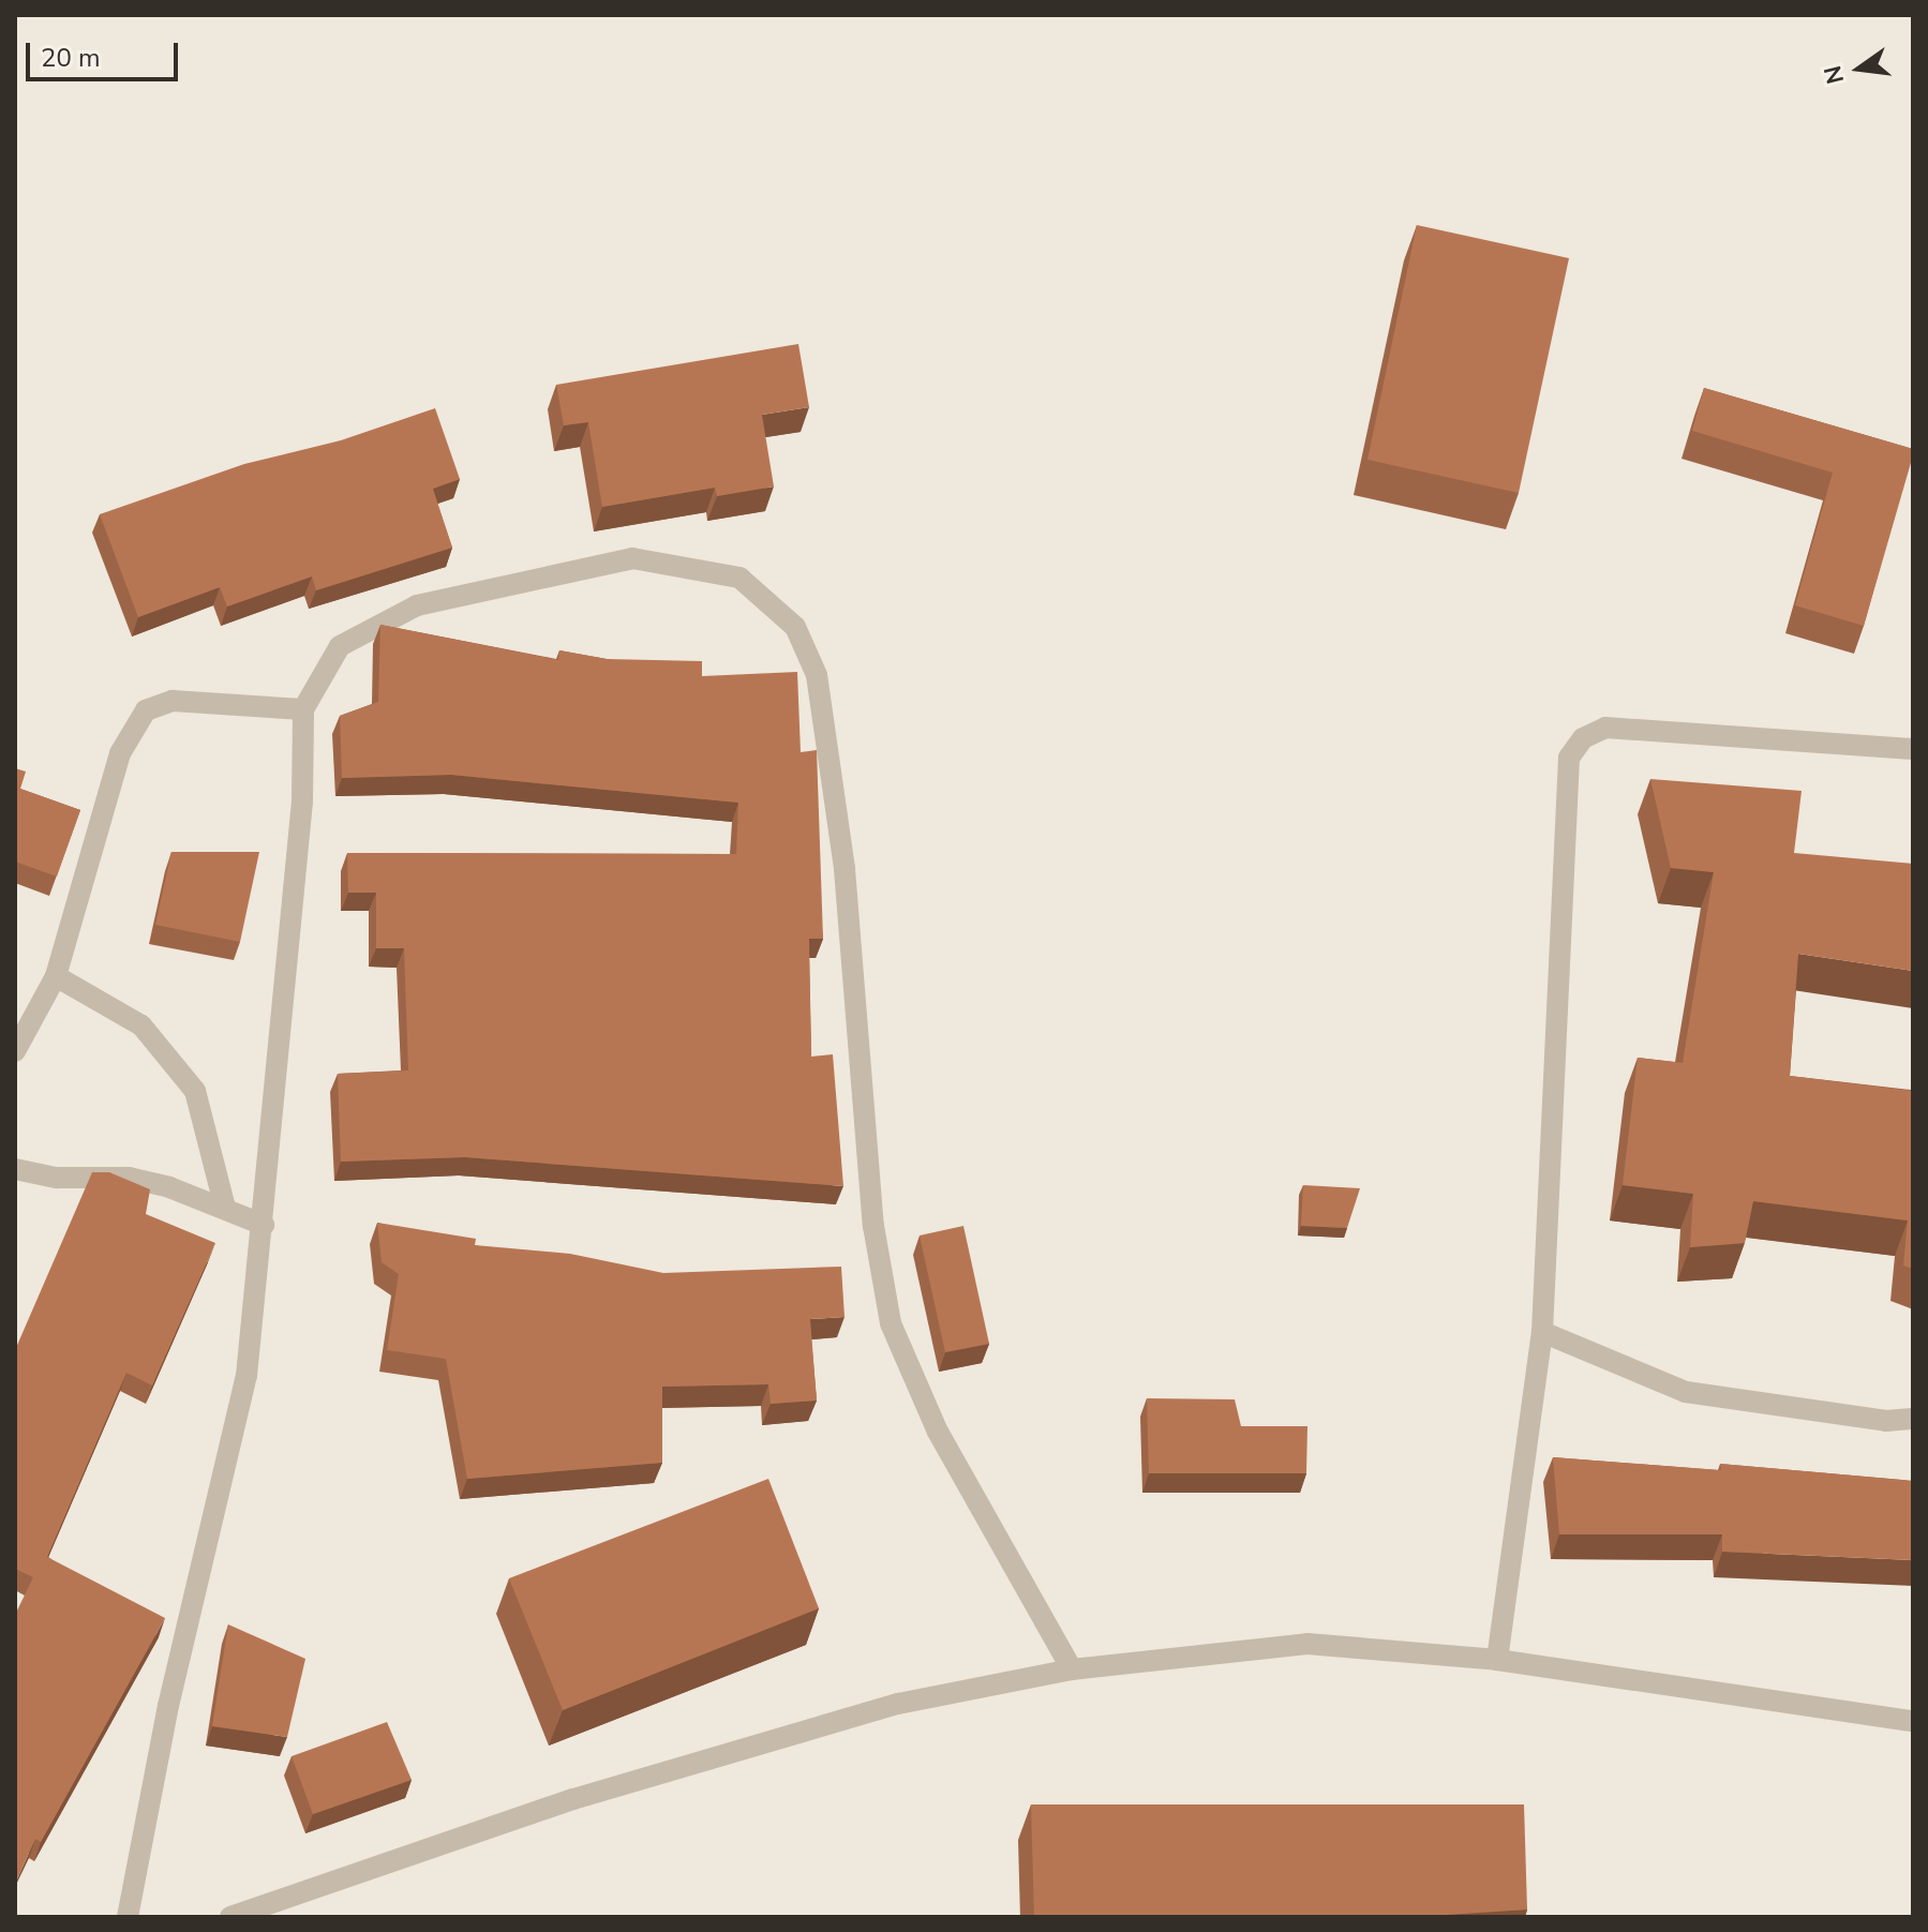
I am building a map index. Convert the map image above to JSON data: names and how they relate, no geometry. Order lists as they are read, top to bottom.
{
  "scale_bar": "20 m",
  "north": "left"
}
